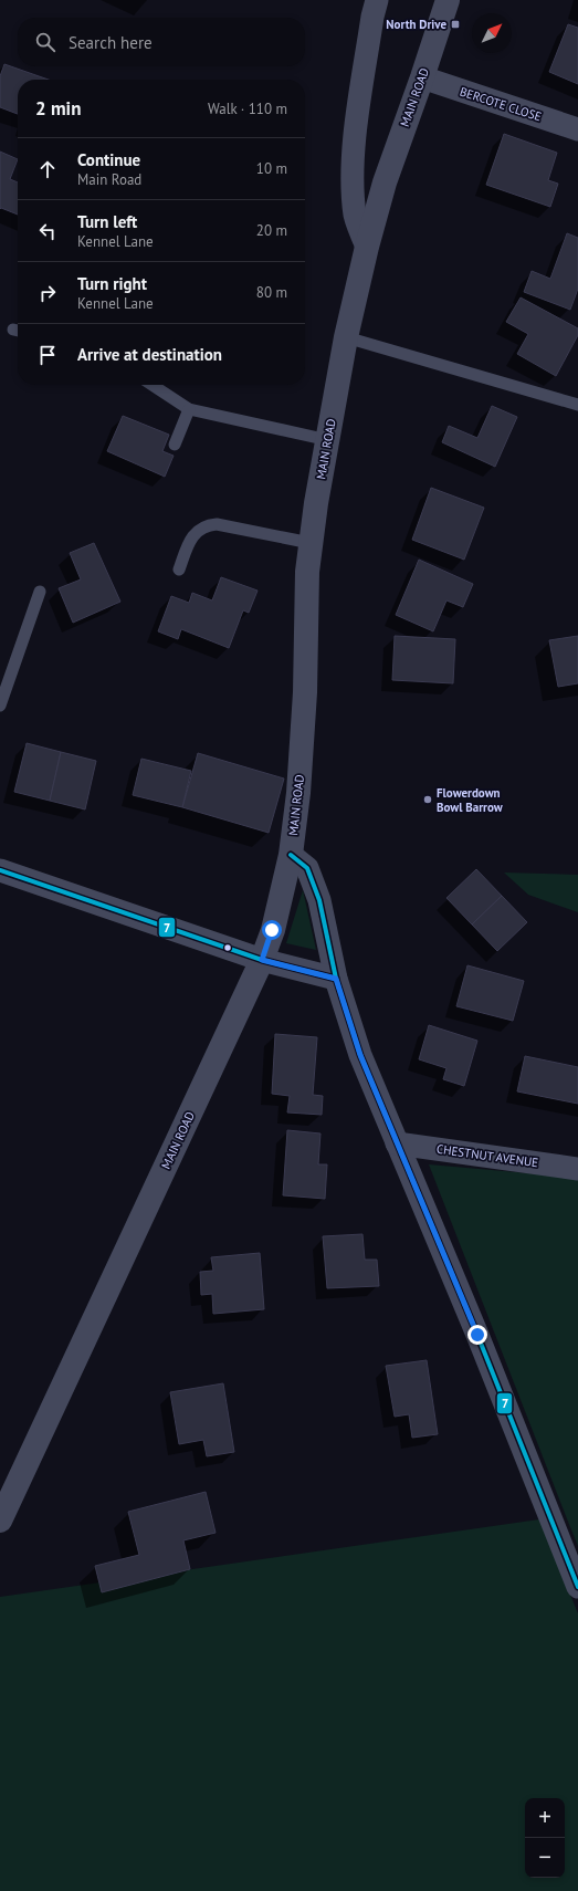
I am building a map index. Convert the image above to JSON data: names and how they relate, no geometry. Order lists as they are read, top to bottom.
{
  "streets": {
    "street": ["MAIN ROAD", "BERCOTE CLOSE", "CHESTNUT AVENUE"]
  },
  "crossings": [
    ["MAIN ROAD", "BERCOTE CLOSE"]
  ],
  "places": {
    "transit": ["North Drive"],
    "other": ["Flowerdown Bowl Barrow"]
  },
  "lines": ["transit line 7"],
  "north": "top right",
  "page": {
    "search": "Search here",
    "heading": ["2 min", "Walk · 110 m"],
    "list": [
      ["Continue", "Main Road", "10 m"],
      ["Turn left", "Kennel Lane", "20 m"],
      ["Turn right", "Kennel Lane", "80 m"],
      "Arrive at destination"
    ],
    "map_buttons": ["+", "−"]
  }
}
